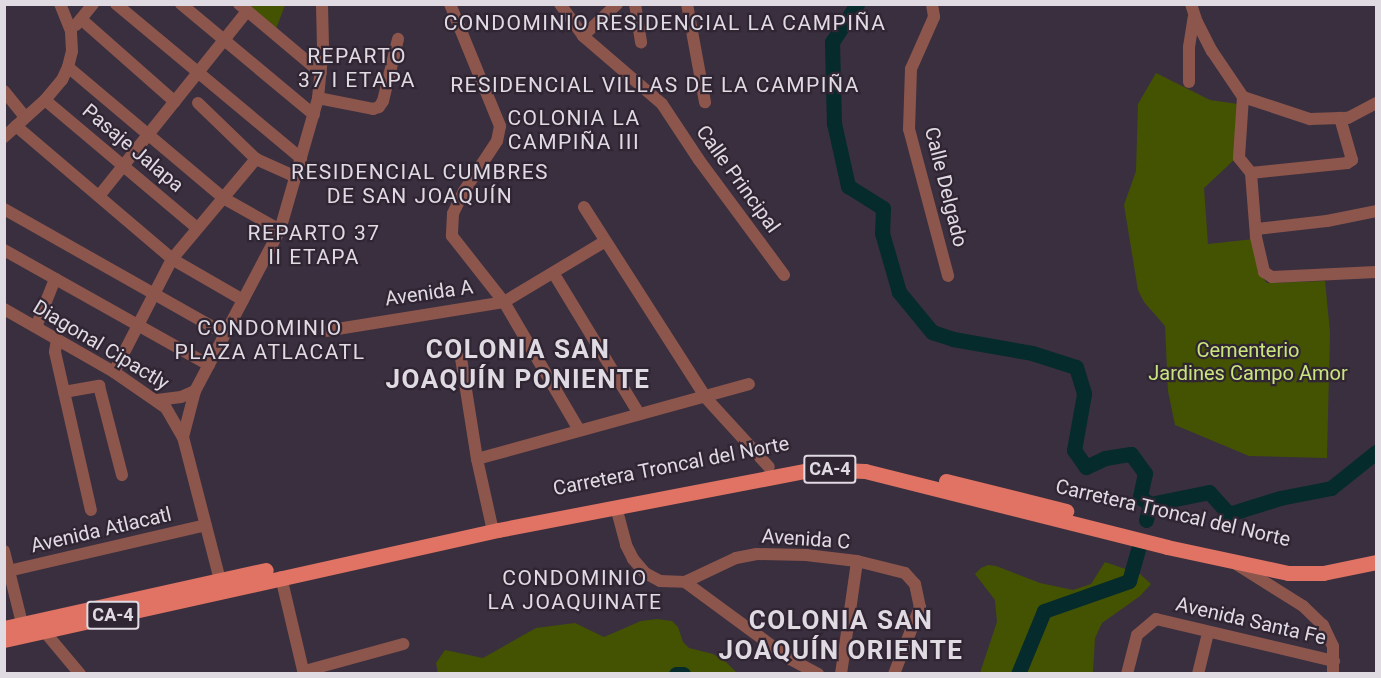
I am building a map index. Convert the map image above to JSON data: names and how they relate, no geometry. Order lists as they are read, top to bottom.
{
  "streets": {
    "main road": ["Carretera Troncal del Norte", "CA-4"],
    "street": [
      "Pasaje Jalapa",
      "Calle Principal",
      "Calle Delgado",
      "Avenida A",
      "Diagonal Cipactly",
      "Avenida Atlacatl",
      "Avenida C",
      "Avenida Santa Fe"
    ]
  },
  "crossings": [
    ["Diagonal Cipactly", "Carretera Troncal del Norte"],
    ["Diagonal Cipactly", "CA-4"],
    ["Diagonal Cipactly", "Avenida Atlacatl"],
    ["Carretera Troncal del Norte", "CA-4"]
  ],
  "districts": [
    "CONDOMINIO RESIDENCIAL LA CAMPIÑA",
    "REPARTO 37 I ETAPA",
    "RESIDENCIAL VILLAS DE LA CAMPIÑA",
    "COLONIA LA CAMPIÑA III",
    "RESIDENCIAL CUMBRES DE SAN JOAQUÍN",
    "REPARTO 37 II ETAPA",
    "CONDOMINIO PLAZA ATLACATL",
    "COLONIA SAN JOAQUÍN PONIENTE",
    "CONDOMINIO LA JOAQUINATE",
    "COLONIA SAN JOAQUÍN ORIENTE"
  ],
  "parks": ["Cementerio Jardines Campo Amor"]
}
